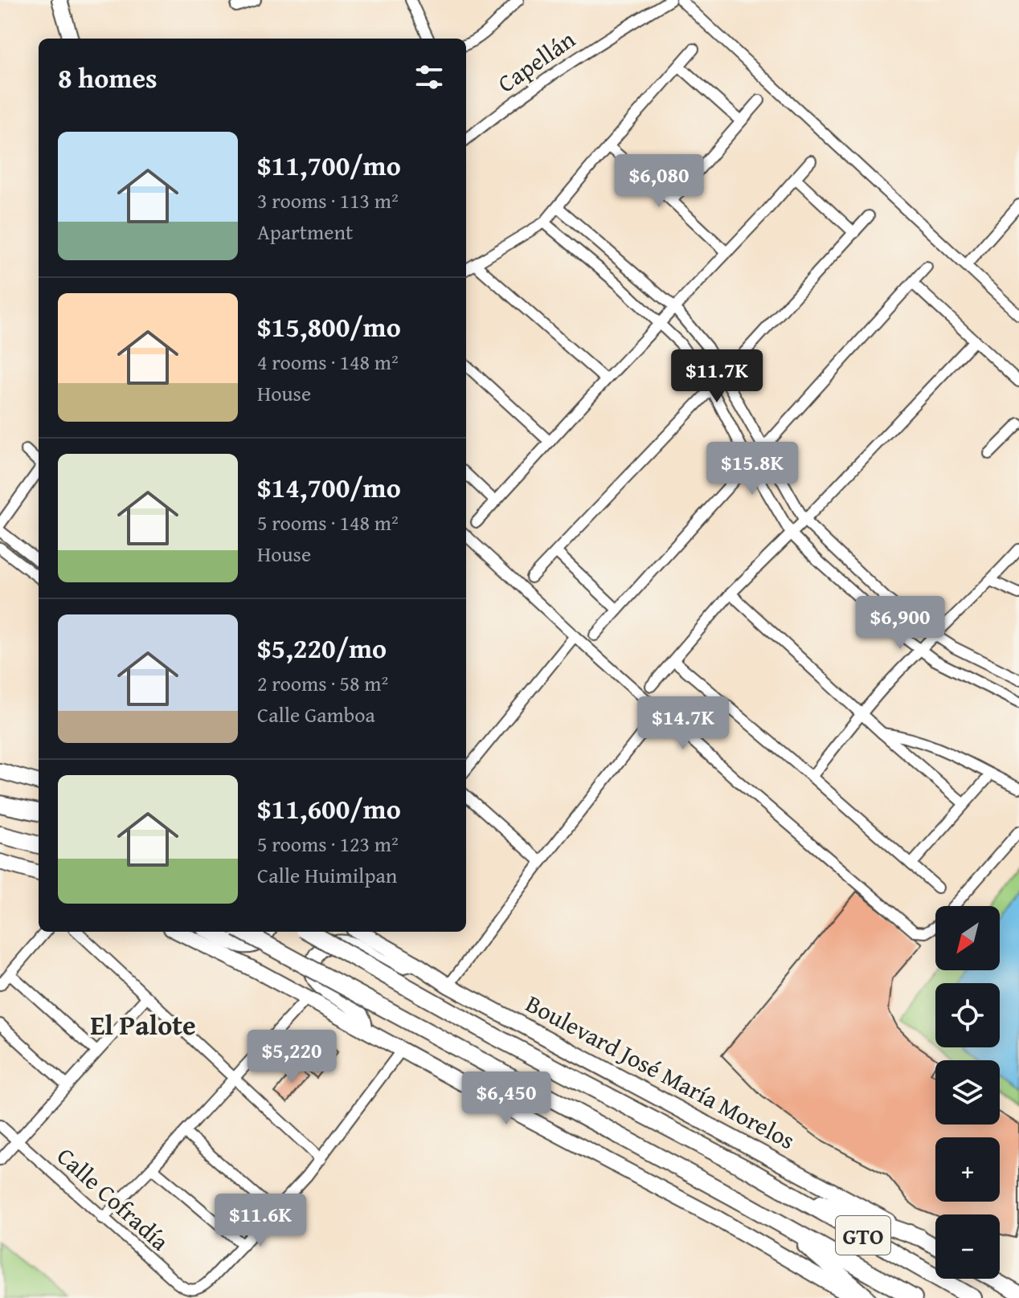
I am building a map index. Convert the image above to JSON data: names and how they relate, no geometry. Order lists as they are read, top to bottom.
{
  "streets": {
    "main road": ["Boulevard José María Morelos", "GTO"],
    "street": ["Capellán", "Calle Cofradía"]
  },
  "districts": ["El Palote"],
  "north": "bottom left",
  "page": {
    "heading": "8 homes",
    "list": [
      {
        "name": "$11,700/mo",
        "note": "3 rooms · 113 m² · Apartment"
      },
      {
        "name": "$15,800/mo",
        "note": "4 rooms · 148 m² · House"
      },
      {
        "name": "$14,700/mo",
        "note": "5 rooms · 148 m² · House"
      },
      {
        "name": "$5,220/mo",
        "note": "2 rooms · 58 m² · Calle Gamboa"
      },
      {
        "name": "$11,600/mo",
        "note": "5 rooms · 123 m² · Calle Huimilpan"
      }
    ],
    "price": [
      "$6,080",
      "$11.7K",
      "$15.8K",
      "$6,900",
      "$14.7K",
      "$5,220",
      "$6,450",
      "$11.6K"
    ],
    "map_buttons": ["+", "−"]
  }
}
